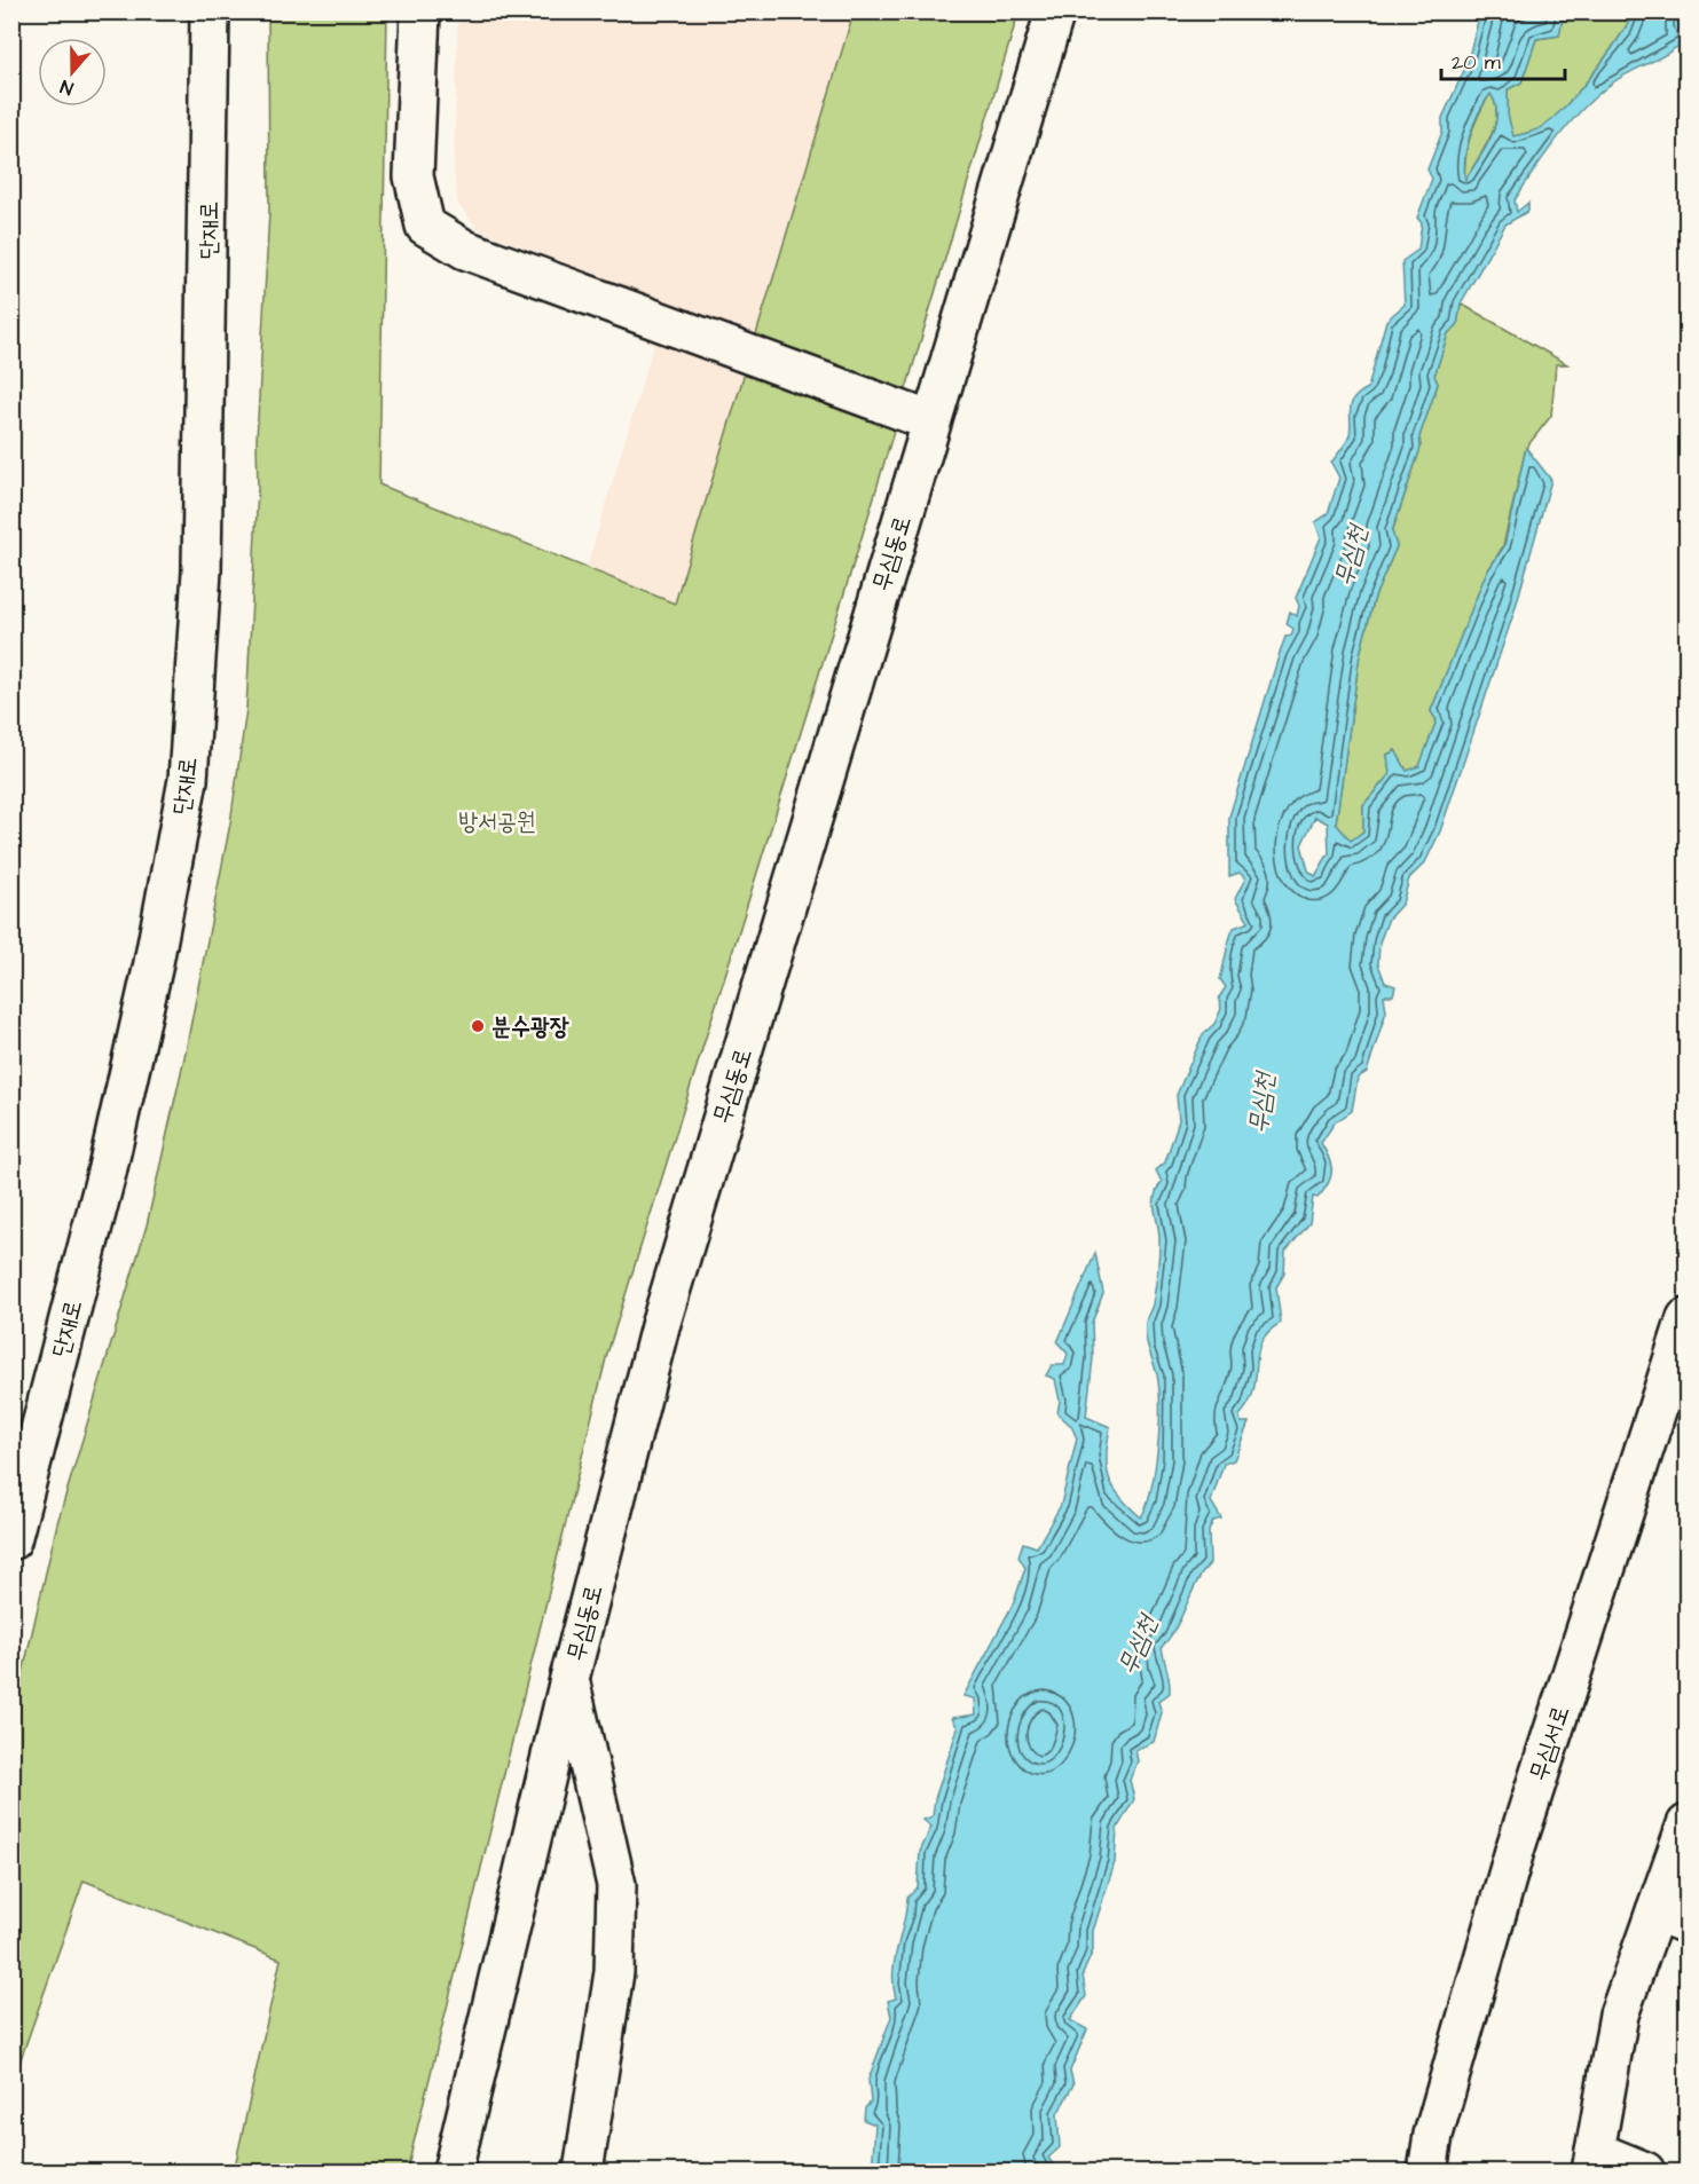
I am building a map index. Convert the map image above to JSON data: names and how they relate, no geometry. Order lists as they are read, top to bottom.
{
  "streets": {
    "street": ["단재로", "무심동로", "무심서로"]
  },
  "water": ["무심천"],
  "parks": ["방서공원"],
  "places": ["분수광장"],
  "scale_bar": "20 m",
  "north": "bottom"
}
